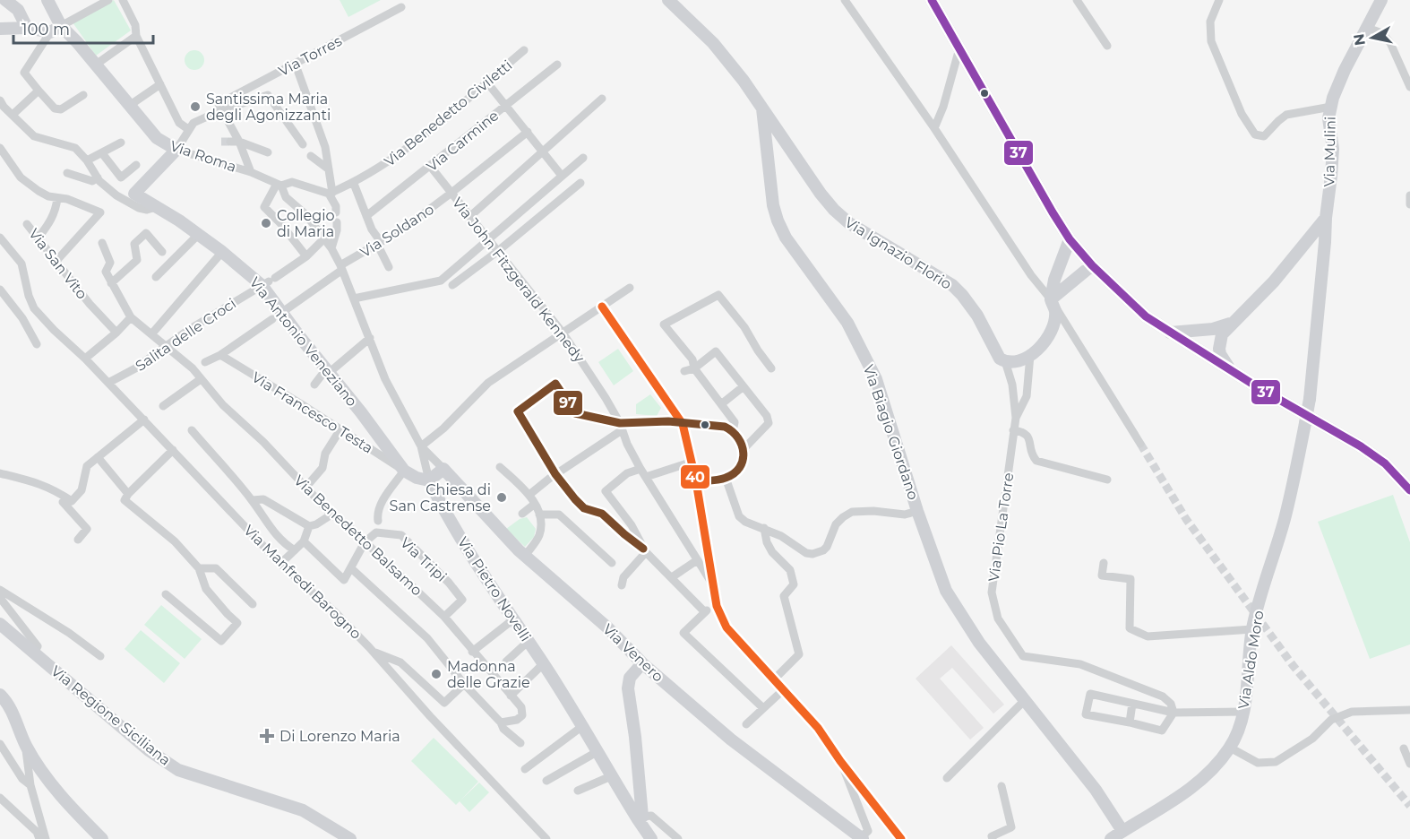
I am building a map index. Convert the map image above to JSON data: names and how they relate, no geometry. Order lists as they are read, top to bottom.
{
  "streets": {
    "street": [
      "Via Torres",
      "Via Benedetto Civiletti",
      "Via Carmine",
      "Via Mulini",
      "Via Roma",
      "Via Soldano",
      "Via Ignazio Florio",
      "Via San Vito",
      "Via John Fitzgerald Kennedy",
      "Salita delle Croci",
      "Via Antonio Veneziano",
      "Via Francesco Testa",
      "Via Biagio Giordano",
      "Via Pio La Torre",
      "Via Benedetto Balsamo",
      "Via Tripi",
      "Via Manfredi Barogno",
      "Via Pietro Novelli",
      "Via Venero",
      "Via Aldo Moro",
      "Via Regione Siciliana"
    ]
  },
  "crossings": [
    ["Via Carmine", "Via John Fitzgerald Kennedy"],
    ["Via Mulini", "Via Aldo Moro"],
    ["Via Roma", "Via Antonio Veneziano"],
    ["Via Soldano", "Via John Fitzgerald Kennedy"],
    ["Via Soldano", "Via Antonio Veneziano"],
    ["Via Soldano", "Via Francesco Testa"],
    ["Via Soldano", "Via Pietro Novelli"],
    ["Via Ignazio Florio", "Via Biagio Giordano"],
    ["Salita delle Croci", "Via Antonio Veneziano"],
    ["Salita delle Croci", "Via Benedetto Balsamo"],
    ["Salita delle Croci", "Via Manfredi Barogno"],
    ["Salita delle Croci", "Via Pietro Novelli"],
    ["Via Antonio Veneziano", "Via Francesco Testa"],
    ["Via Biagio Giordano", "Via Aldo Moro"],
    ["Via Benedetto Balsamo", "Via Tripi"],
    ["Via Pietro Novelli", "Via Venero"]
  ],
  "places": {
    "other": [
      "Santissima Maria degli Agonizzanti",
      "Collegio di Maria",
      "Chiesa di San Castrense",
      "Madonna delle Grazie"
    ],
    "health": ["Di Lorenzo Maria"]
  },
  "lines": ["transit line 37", "transit line 40", "transit line 97"],
  "scale_bar": "100 m",
  "north": "left"
}
